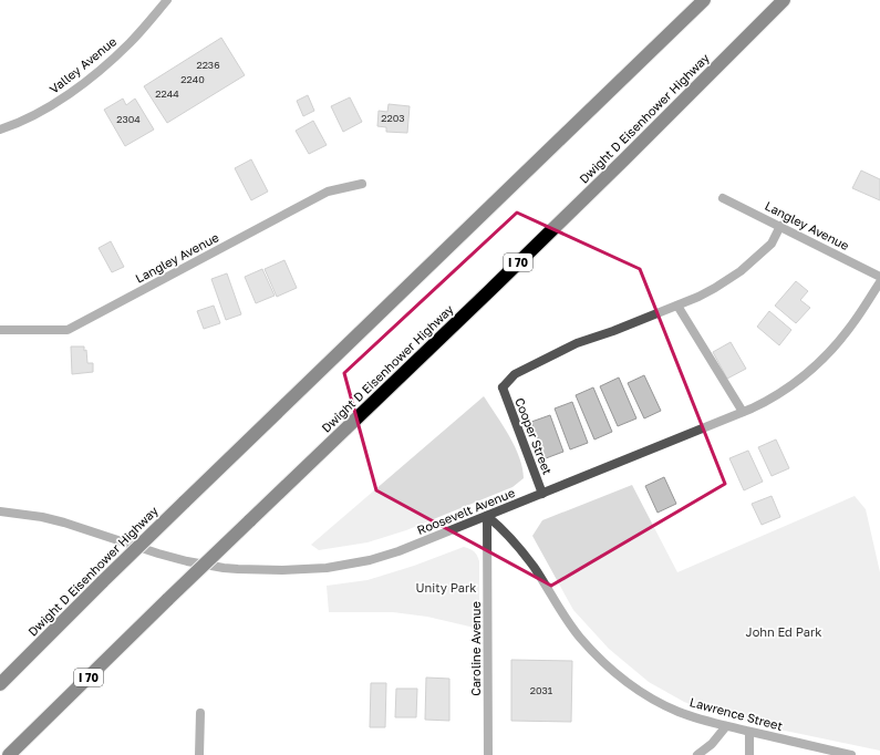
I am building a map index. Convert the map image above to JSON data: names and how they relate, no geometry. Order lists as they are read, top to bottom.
{
  "streets": {
    "highway": ["Dwight D Eisenhower Highway", "I 70"],
    "street": [
      "Valley Avenue",
      "Langley Avenue",
      "Cooper Street",
      "Roosevelt Avenue",
      "Caroline Avenue",
      "Lawrence Street"
    ]
  },
  "crossings": [
    ["Cooper Street", "Roosevelt Avenue"],
    ["Roosevelt Avenue", "Caroline Avenue"],
    ["Roosevelt Avenue", "Lawrence Street"],
    ["Caroline Avenue", "Lawrence Street"]
  ],
  "parks": ["Unity Park", "John Ed Park"],
  "house_numbers": [
    "2236",
    "2240",
    "2244",
    "2203",
    "2304",
    "2031"
  ]
}
